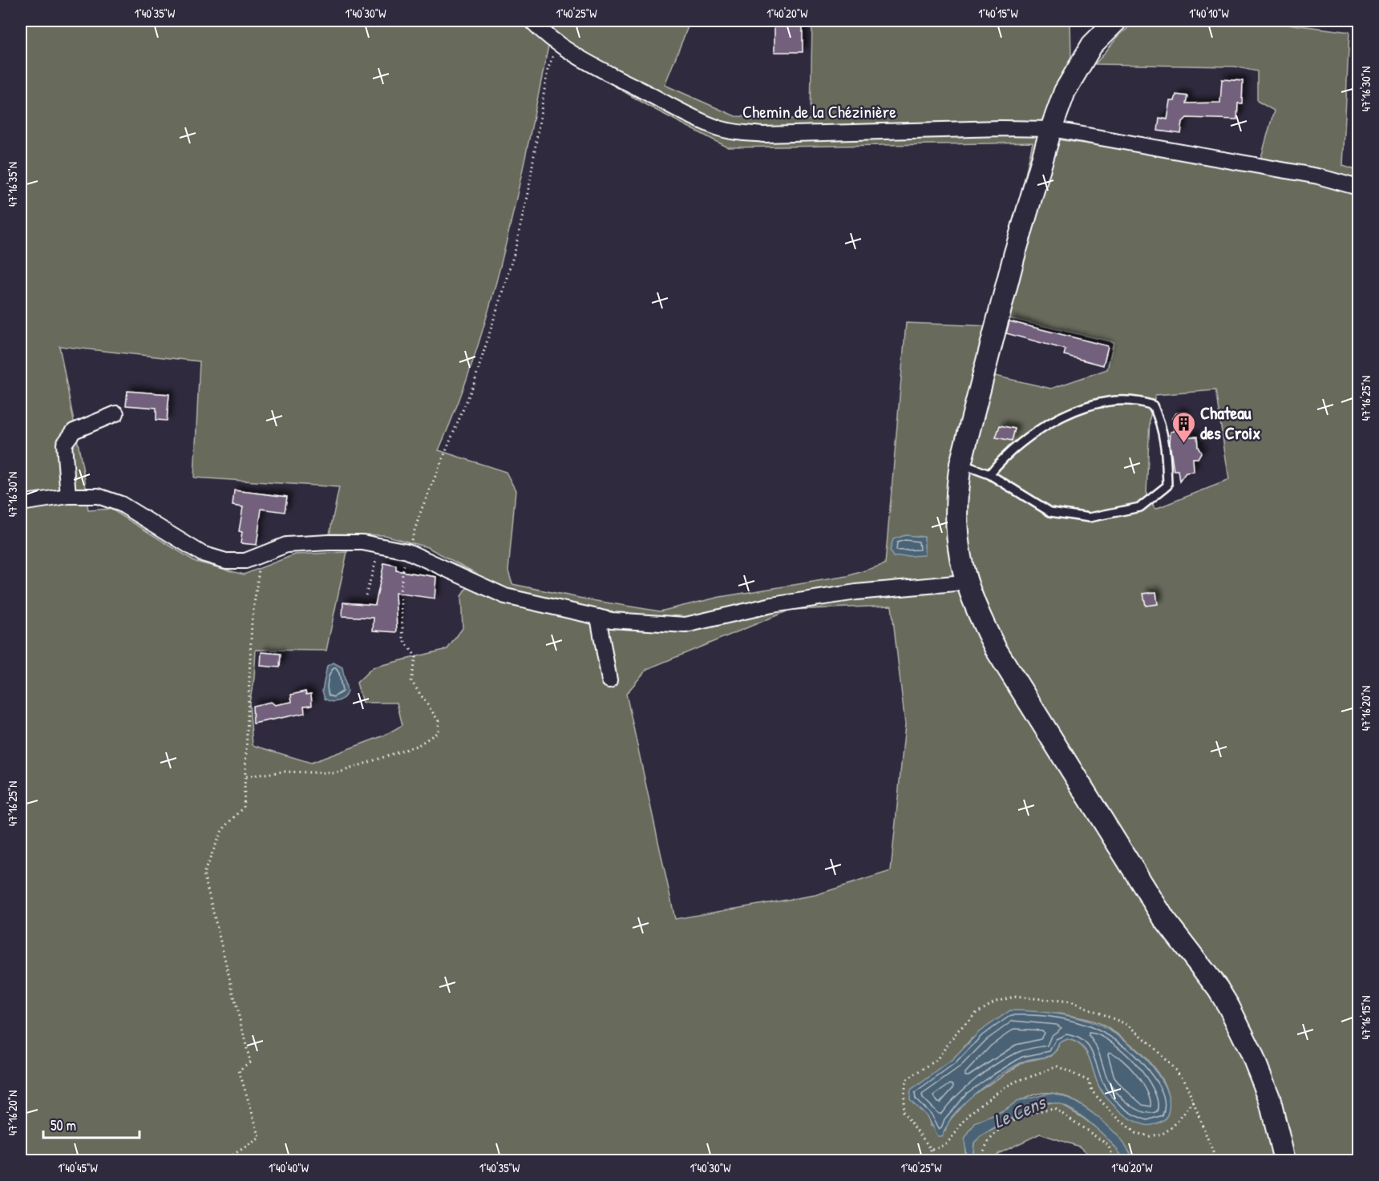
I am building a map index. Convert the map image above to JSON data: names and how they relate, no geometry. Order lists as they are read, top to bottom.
{
  "streets": {
    "street": ["Chemin de la Chézinière"]
  },
  "water": ["Le Cens"],
  "places": {
    "building": ["Chateau des Croix"]
  },
  "scale_bar": "50 m",
  "coordinates": [
    "1°40'35\"W",
    "1°40'30\"W",
    "1°40'25\"W",
    "1°40'20\"W",
    "1°40'15\"W",
    "1°40'10\"W",
    "47°16'30\"N",
    "47°16'35\"N",
    "47°16'25\"N",
    "47°16'20\"N",
    "47°16'15\"N",
    "1°40'45\"W",
    "1°40'40\"W"
  ]
}
